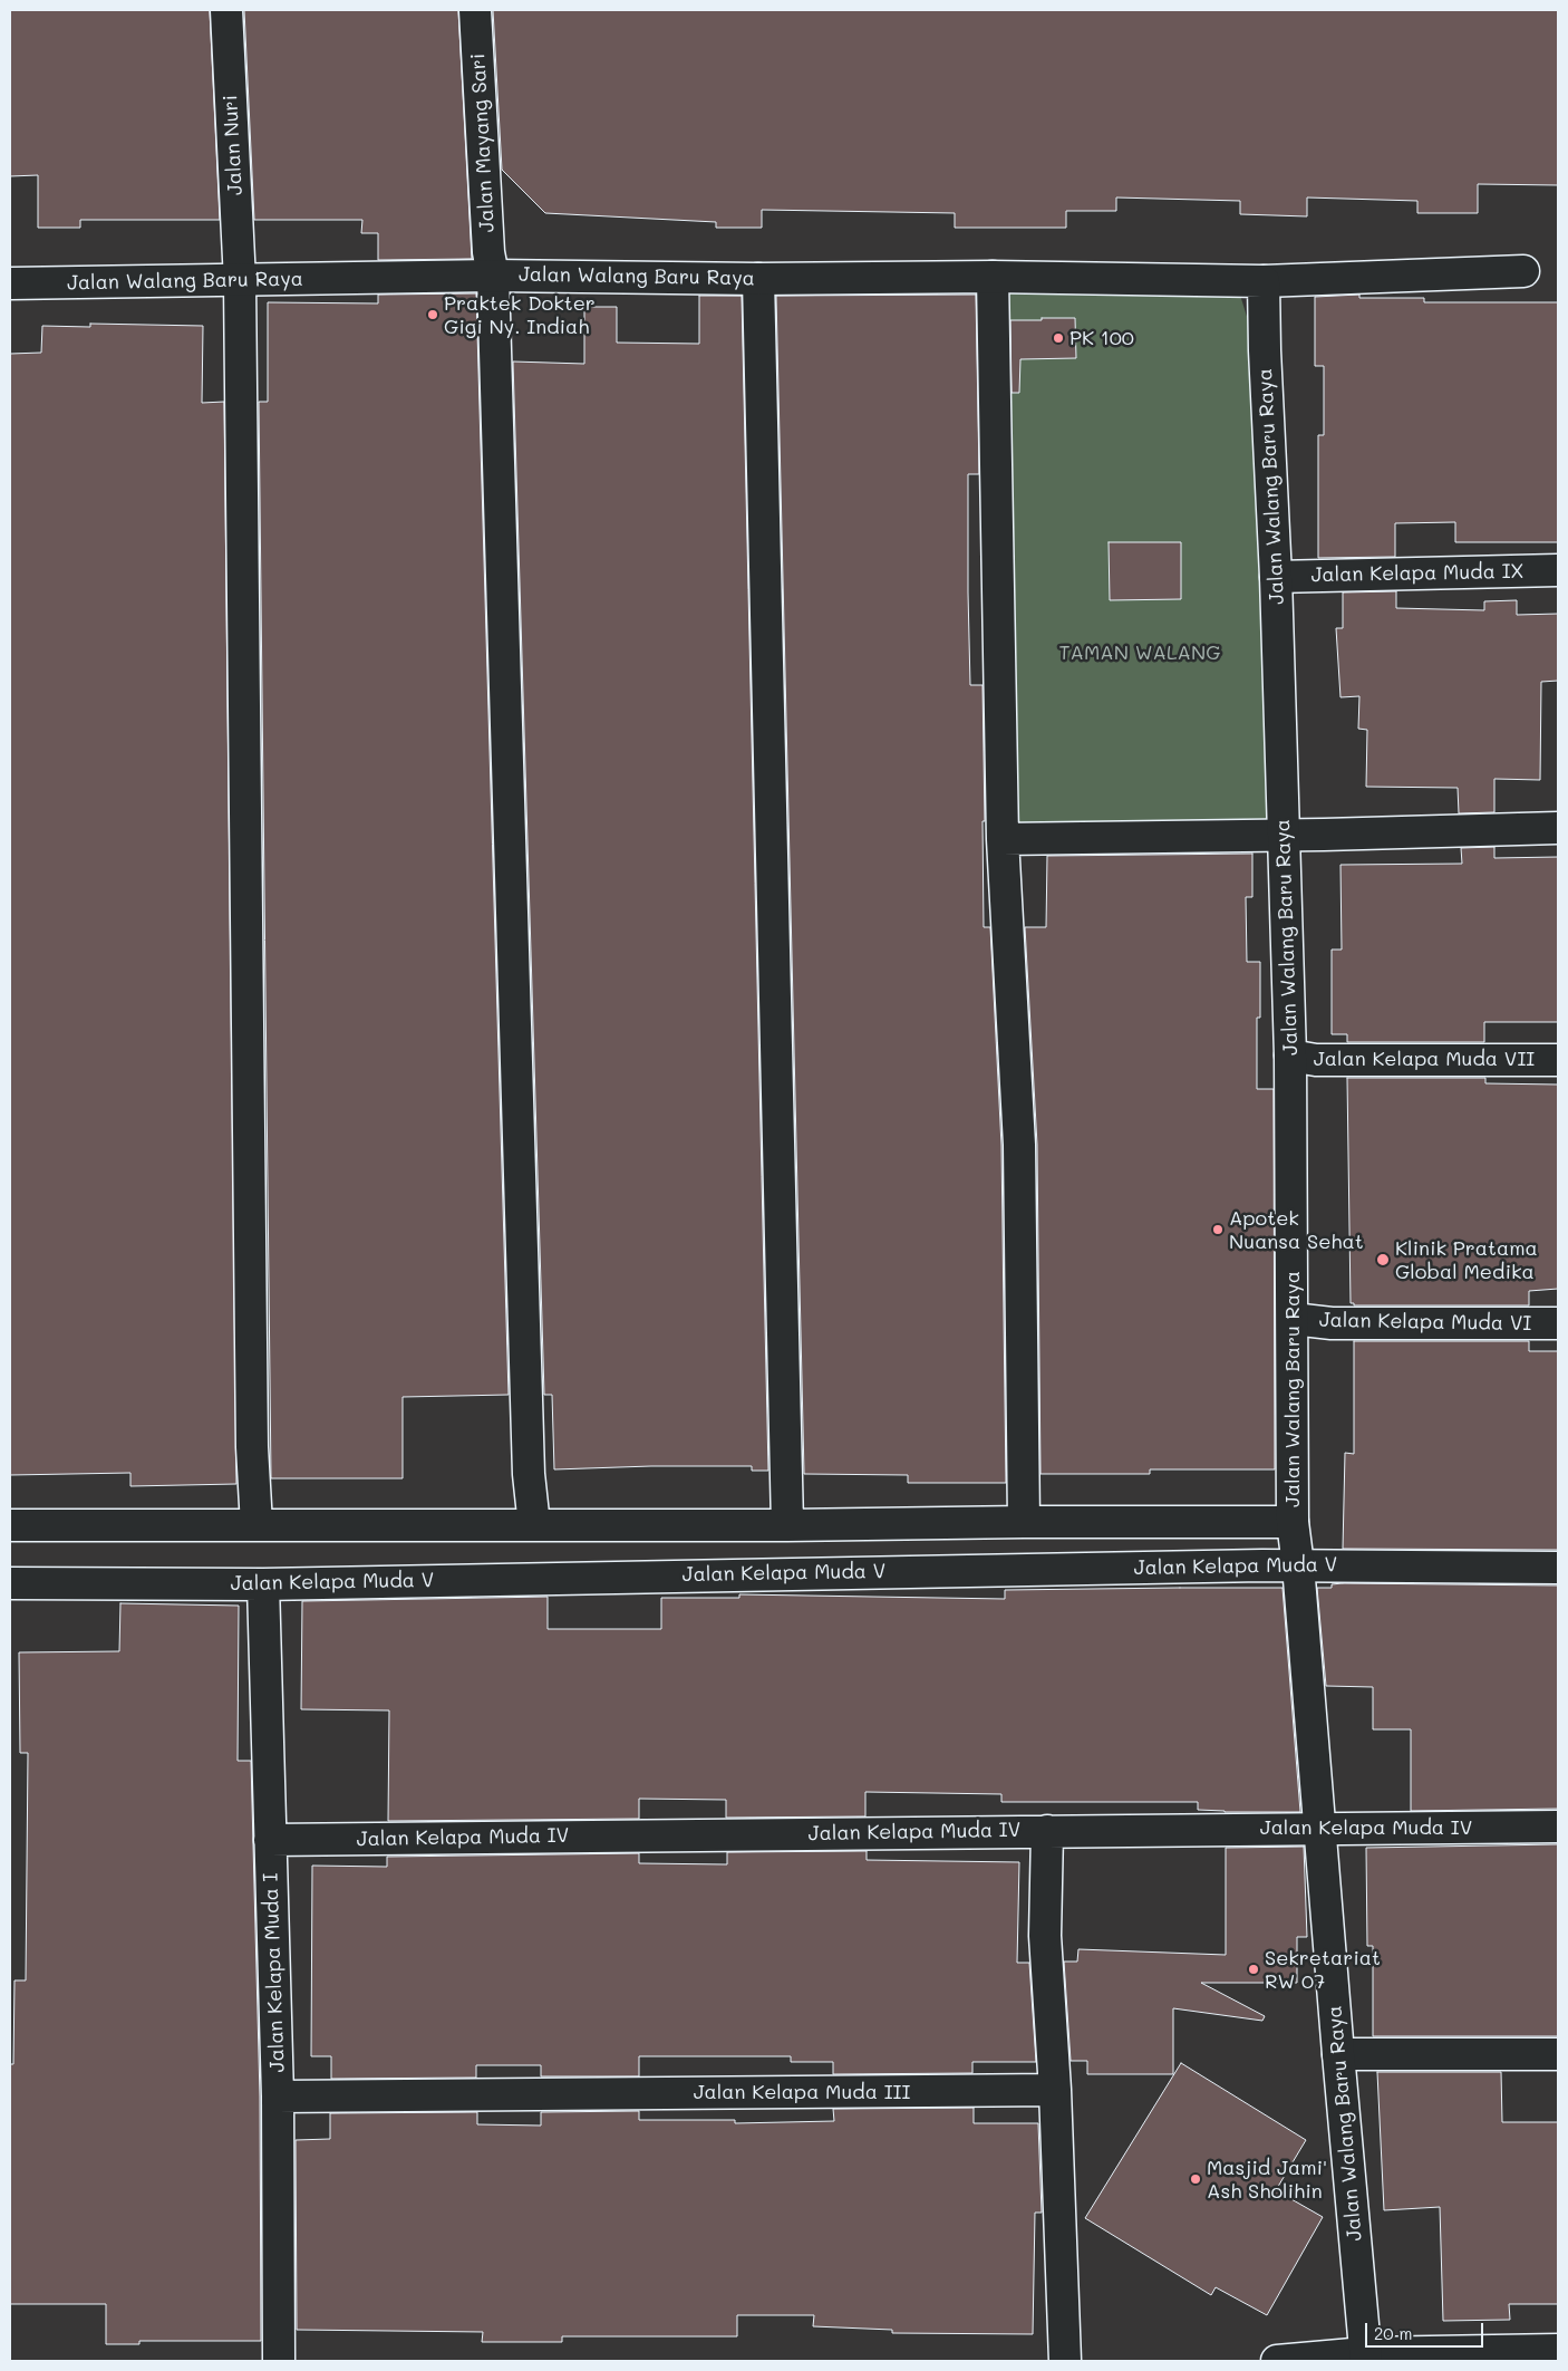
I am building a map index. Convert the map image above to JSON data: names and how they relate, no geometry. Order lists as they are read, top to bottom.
{
  "streets": {
    "street": [
      "Jalan Mayang Sari",
      "Jalan Nuri",
      "Jalan Walang Baru Raya",
      "Jalan Kelapa Muda IX",
      "Jalan Kelapa Muda VII",
      "Jalan Kelapa Muda VI",
      "Jalan Kelapa Muda V",
      "Jalan Kelapa Muda IV",
      "Jalan Kelapa Muda I",
      "Jalan Kelapa Muda III"
    ]
  },
  "crossings": [
    ["Jalan Mayang Sari", "Jalan Walang Baru Raya"],
    ["Jalan Nuri", "Jalan Walang Baru Raya"],
    ["Jalan Walang Baru Raya", "Jalan Kelapa Muda IX"],
    ["Jalan Walang Baru Raya", "Jalan Kelapa Muda VII"],
    ["Jalan Walang Baru Raya", "Jalan Kelapa Muda VI"],
    ["Jalan Walang Baru Raya", "Jalan Kelapa Muda V"],
    ["Jalan Walang Baru Raya", "Jalan Kelapa Muda IV"],
    ["Jalan Kelapa Muda V", "Jalan Kelapa Muda I"],
    ["Jalan Kelapa Muda IV", "Jalan Kelapa Muda I"],
    ["Jalan Kelapa Muda I", "Jalan Kelapa Muda III"]
  ],
  "parks": ["TAMAN WALANG"],
  "places": [
    "Praktek Dokter Gigi Ny. Indiah",
    "PK 100",
    "Apotek Nuansa Sehat",
    "Klinik Pratama Global Medika",
    "Sekretariat RW 07",
    "Masjid Jami' Ash Sholihin"
  ],
  "scale_bar": "20 m"
}
